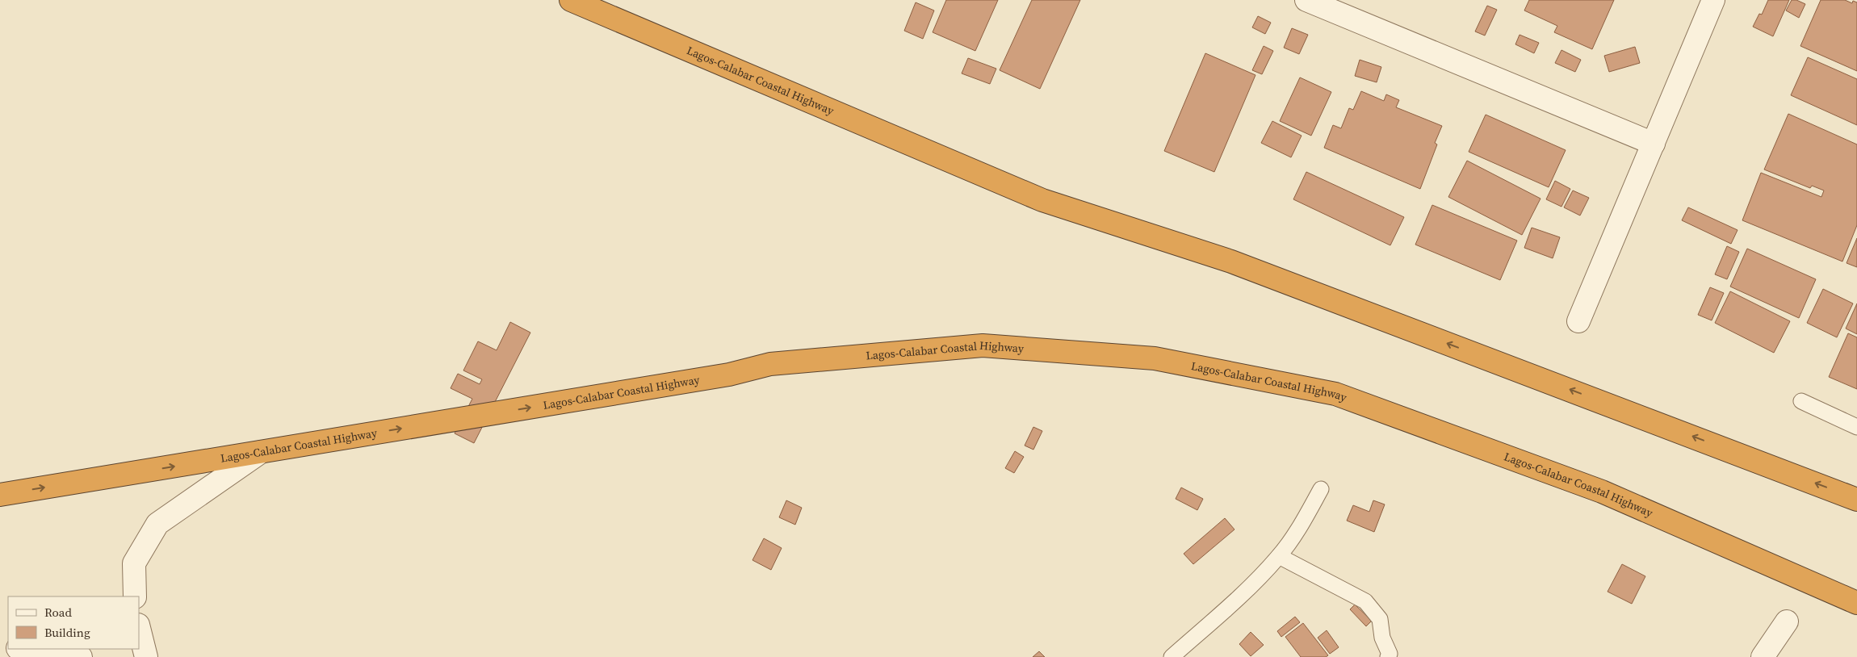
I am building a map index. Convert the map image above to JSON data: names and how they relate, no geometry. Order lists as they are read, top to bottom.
{
  "streets": {
    "highway": ["Lagos-Calabar Coastal Highway"]
  },
  "legend": ["Road", "Building"]
}
